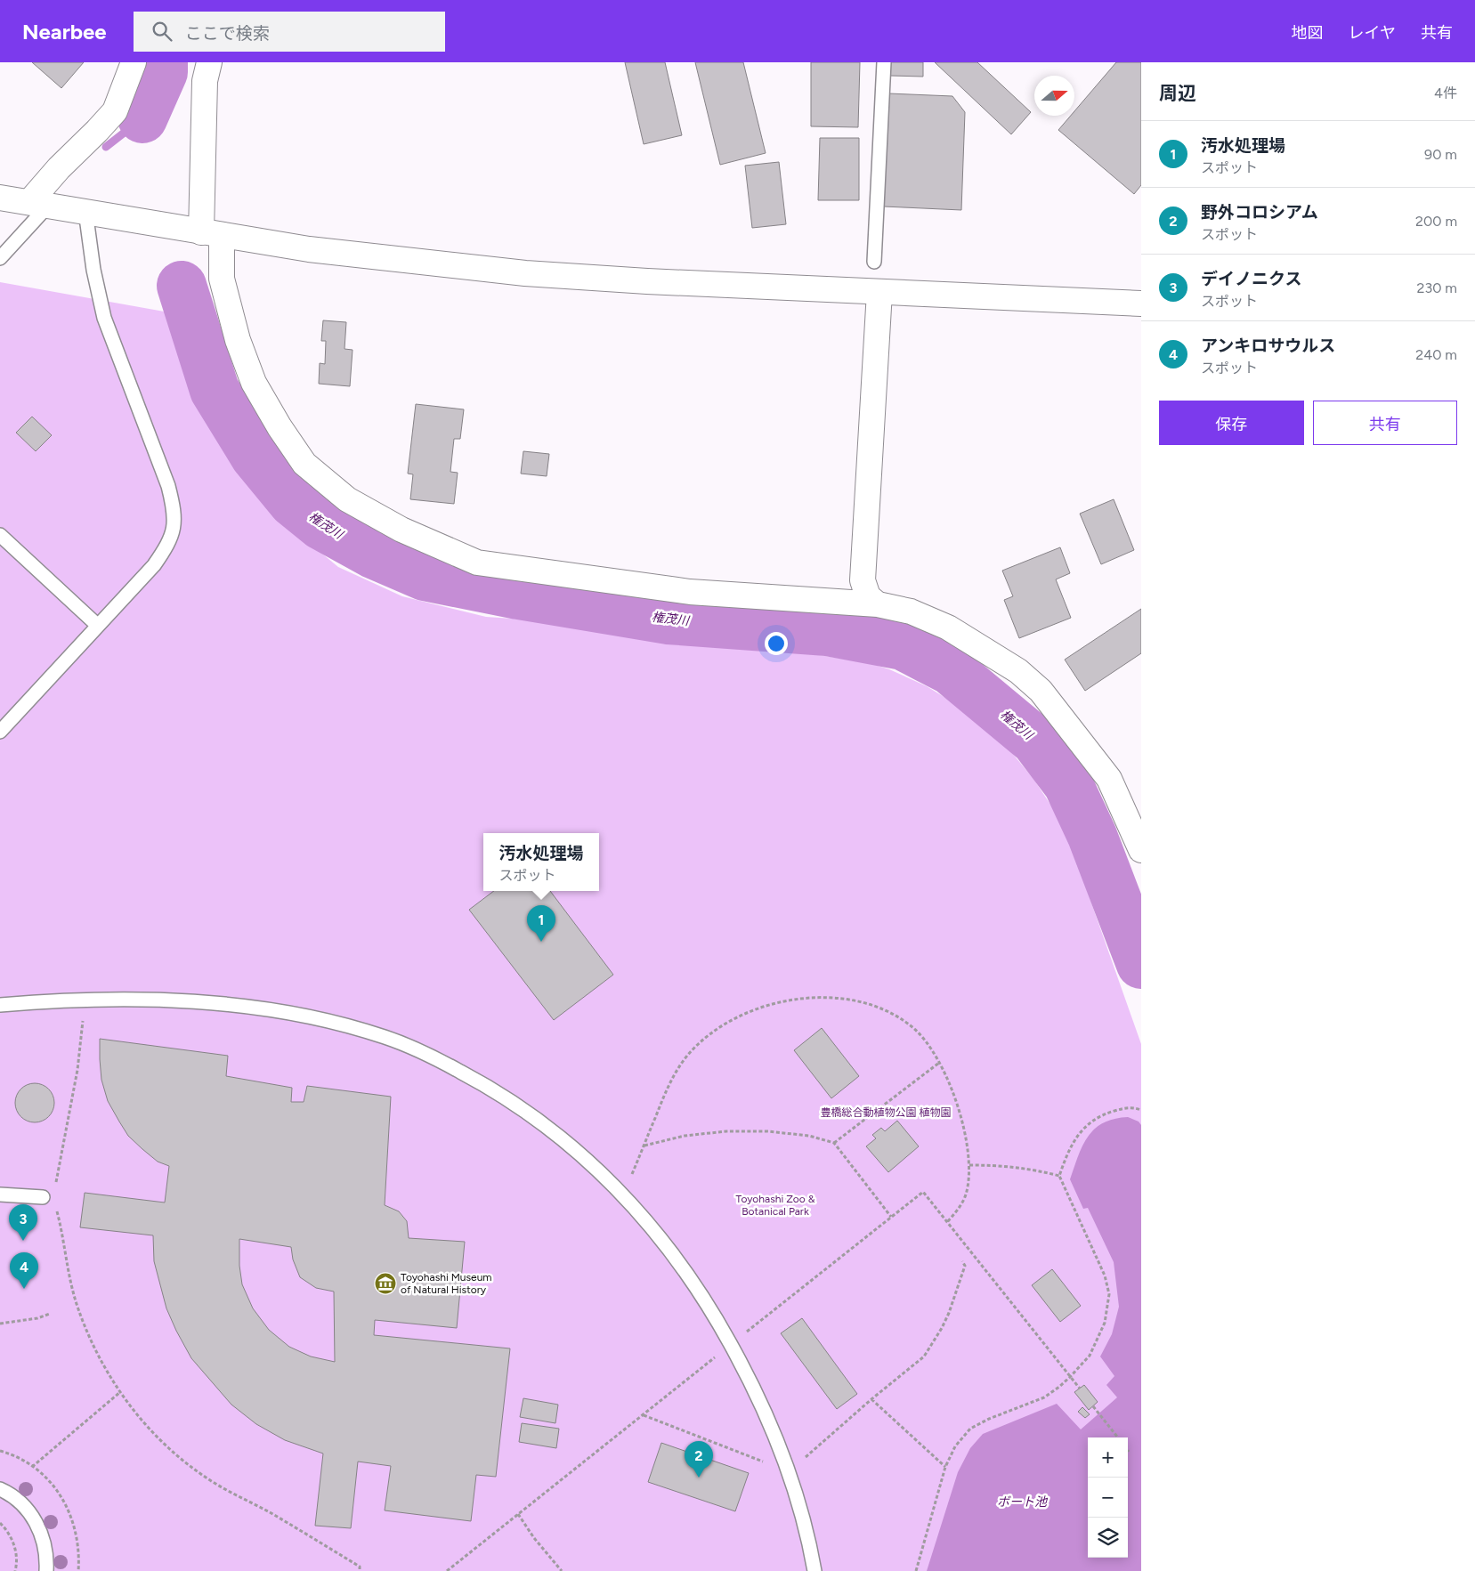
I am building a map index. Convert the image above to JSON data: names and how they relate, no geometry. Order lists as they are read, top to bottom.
{
  "water": ["権茂川", "ボート池"],
  "parks": ["豊橋総合動植物公園 植物園", "Toyohashi Zoo & Botanical Park"],
  "places": {
    "museum": ["Toyohashi Museum of Natural History"]
  },
  "north": "right",
  "page": {
    "header": "Nearbee",
    "search": "ここで検索",
    "nav": ["地図", "レイヤ", "共有"],
    "heading": ["周辺", "4件"],
    "list": [
      {
        "mark": "1",
        "name": "汚水処理場",
        "note": "スポット",
        "value": "90 m"
      },
      {
        "mark": "2",
        "name": "野外コロシアム",
        "note": "スポット",
        "value": "200 m"
      },
      {
        "mark": "3",
        "name": "デイノニクス",
        "note": "スポット",
        "value": "230 m"
      },
      {
        "mark": "4",
        "name": "アンキロサウルス",
        "note": "スポット",
        "value": "240 m"
      }
    ],
    "buttons": ["保存", "共有"],
    "popup": ["汚水処理場", "スポット"],
    "pins": [
      "1",
      "3",
      "4",
      "2"
    ],
    "map_buttons": ["+", "−"]
  }
}
